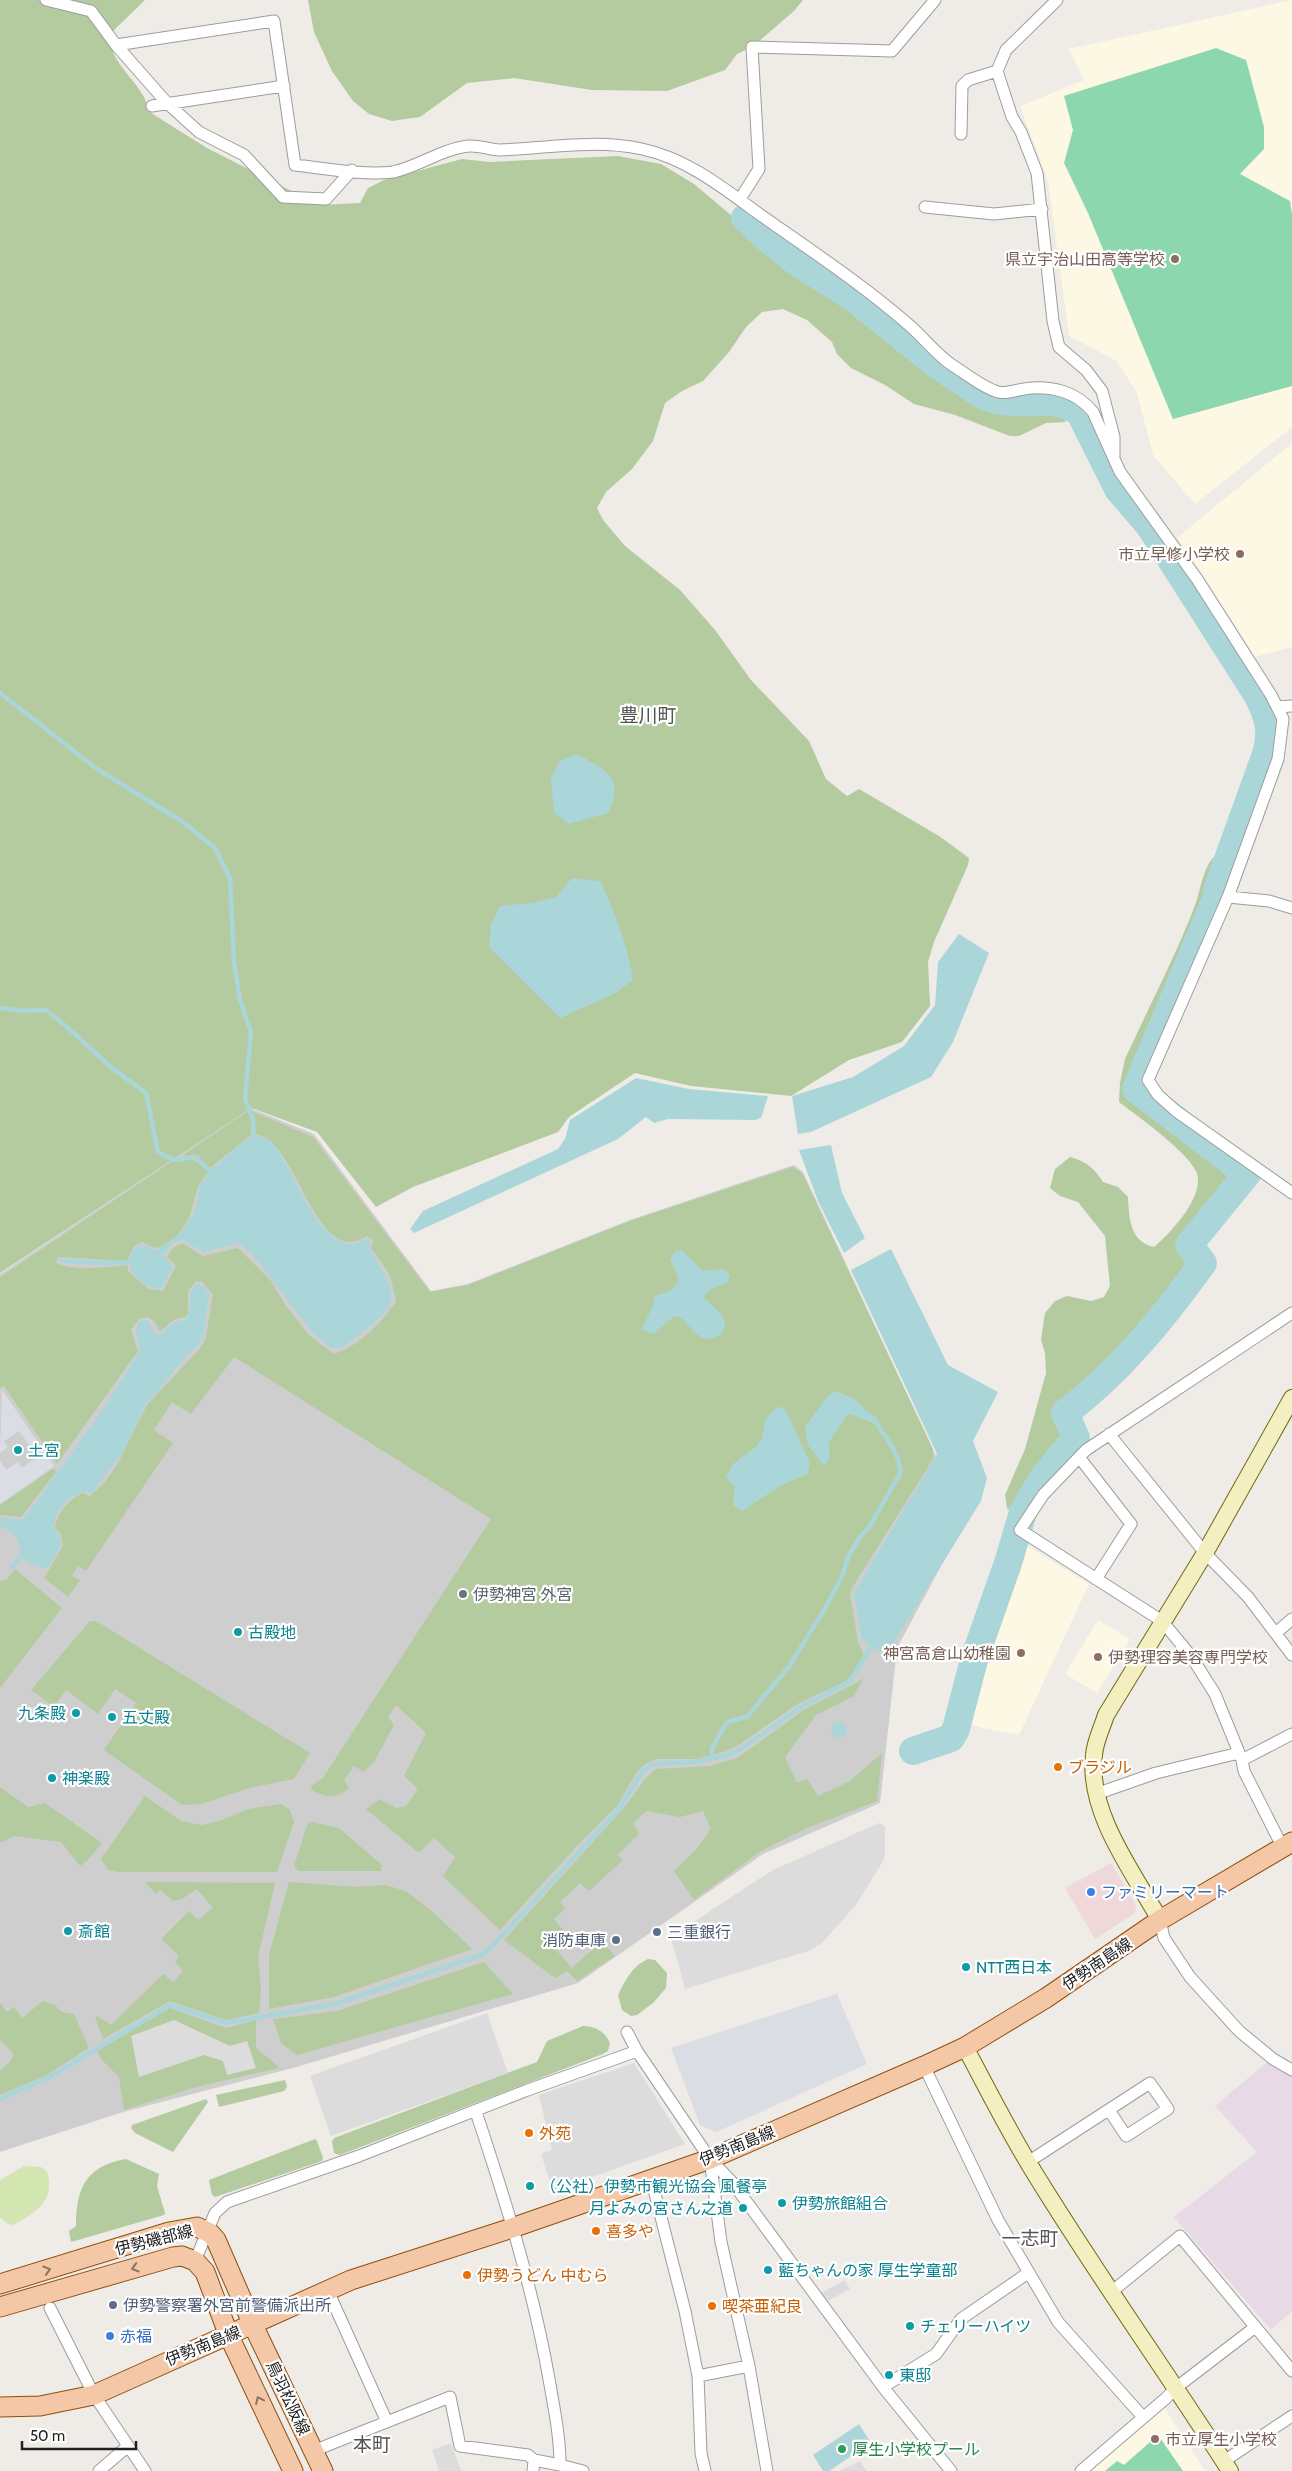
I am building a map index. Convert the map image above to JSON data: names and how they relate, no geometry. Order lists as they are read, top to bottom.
{
  "streets": {
    "main road": ["伊勢南島線", "伊勢磯部線", "鳥羽松阪線"]
  },
  "crossings": [
    ["伊勢南島線", "伊勢磯部線"],
    ["伊勢南島線", "鳥羽松阪線"],
    ["伊勢磯部線", "鳥羽松阪線"]
  ],
  "districts": ["豊川町", "一志町", "本町"],
  "places": [
    "県立宇治山田高等学校",
    "市立早修小学校",
    "土宮",
    "伊勢神宮 外宮",
    "古殿地",
    "神宮高倉山幼稚園",
    "伊勢理容美容専門学校",
    "九条殿",
    "五丈殿",
    "ブラジル",
    "神楽殿",
    "ファミリーマート",
    "斎館",
    "三重銀行",
    "消防車庫",
    "NTT西日本",
    "外苑",
    "（公社）伊勢市観光協会 風餐亭",
    "伊勢旅館組合",
    "月よみの宮さん之道",
    "喜多や",
    "藍ちゃんの家 厚生学童部",
    "伊勢うどん 中むら",
    "伊勢警察署外宮前警備派出所",
    "喫茶亜紀良",
    "チェリーハイツ",
    "赤福",
    "東邸",
    "市立厚生小学校",
    "厚生小学校プール"
  ],
  "scale_bar": "50 m"
}
